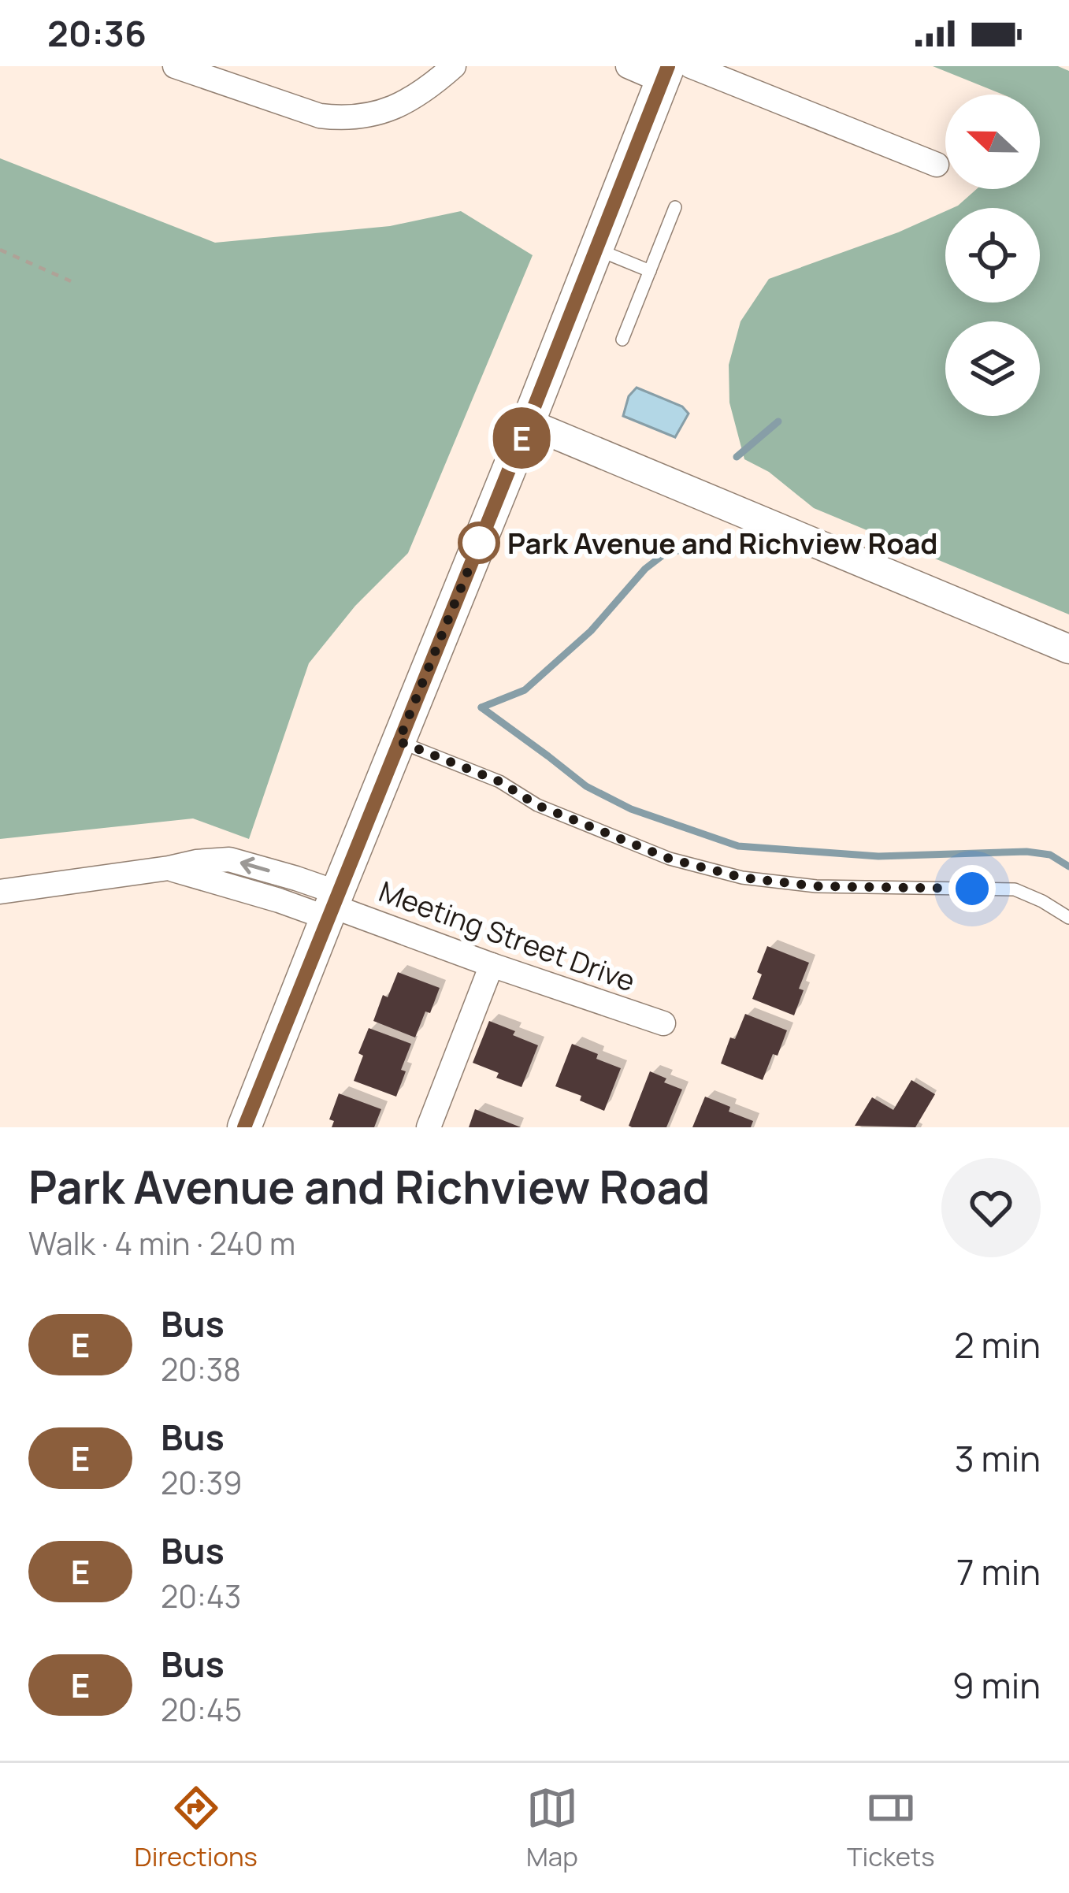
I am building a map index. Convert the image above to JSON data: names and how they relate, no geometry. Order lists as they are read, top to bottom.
{
  "streets": {
    "street": ["Meeting Street Drive"]
  },
  "places": ["Park Avenue and Richview Road"],
  "lines": ["bus line E"],
  "north": "left",
  "page": {
    "status": "20:36",
    "on_map": "E",
    "heading": ["Park Avenue and Richview Road", "Walk · 4 min · 240 m"],
    "list": [
      {
        "mark": "E",
        "name": "Bus",
        "note": "20:38",
        "value": "2 min"
      },
      {
        "mark": "E",
        "name": "Bus",
        "note": "20:39",
        "value": "3 min"
      },
      {
        "mark": "E",
        "name": "Bus",
        "note": "20:43",
        "value": "7 min"
      },
      {
        "mark": "E",
        "name": "Bus",
        "note": "20:45",
        "value": "9 min"
      }
    ],
    "tabs": ["Directions", "Map", "Tickets"]
  }
}
